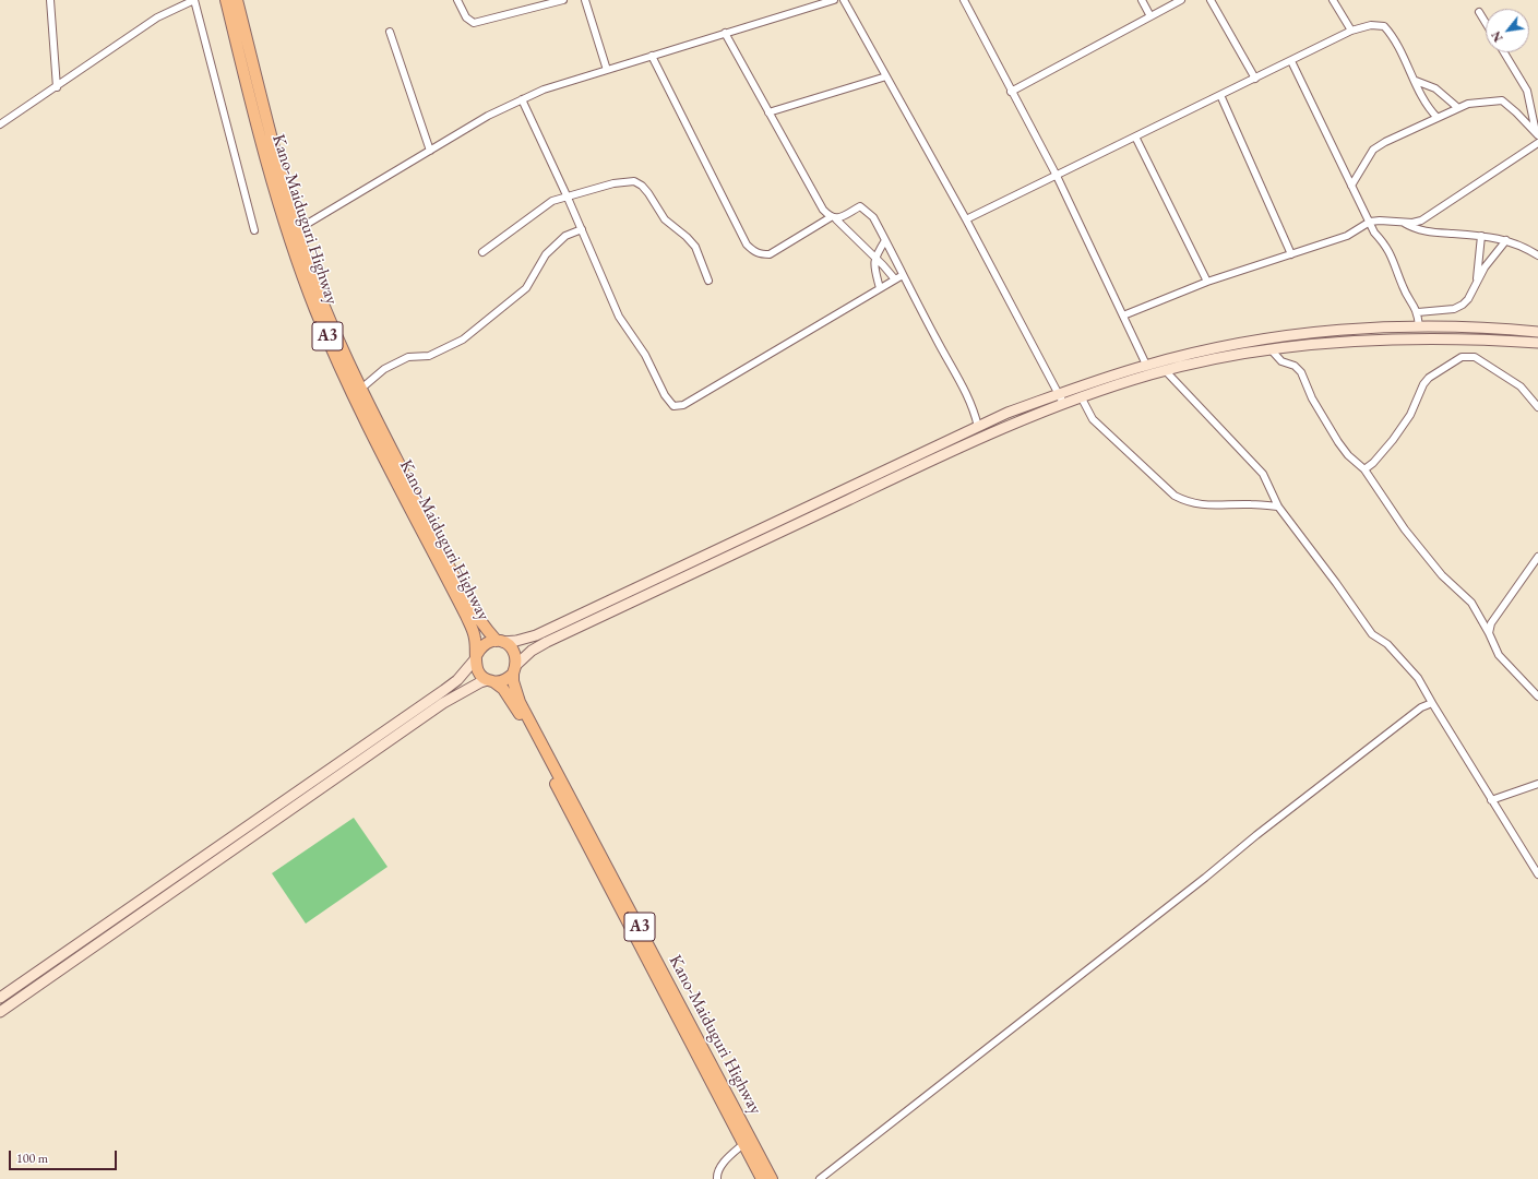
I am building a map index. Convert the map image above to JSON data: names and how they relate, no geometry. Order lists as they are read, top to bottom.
{
  "streets": {
    "highway": ["Kano-Maiduguri Highway", "A3"]
  },
  "crossings": [
    ["Kano-Maiduguri Highway", "A3"]
  ],
  "scale_bar": "100 m",
  "north": "bottom left"
}
